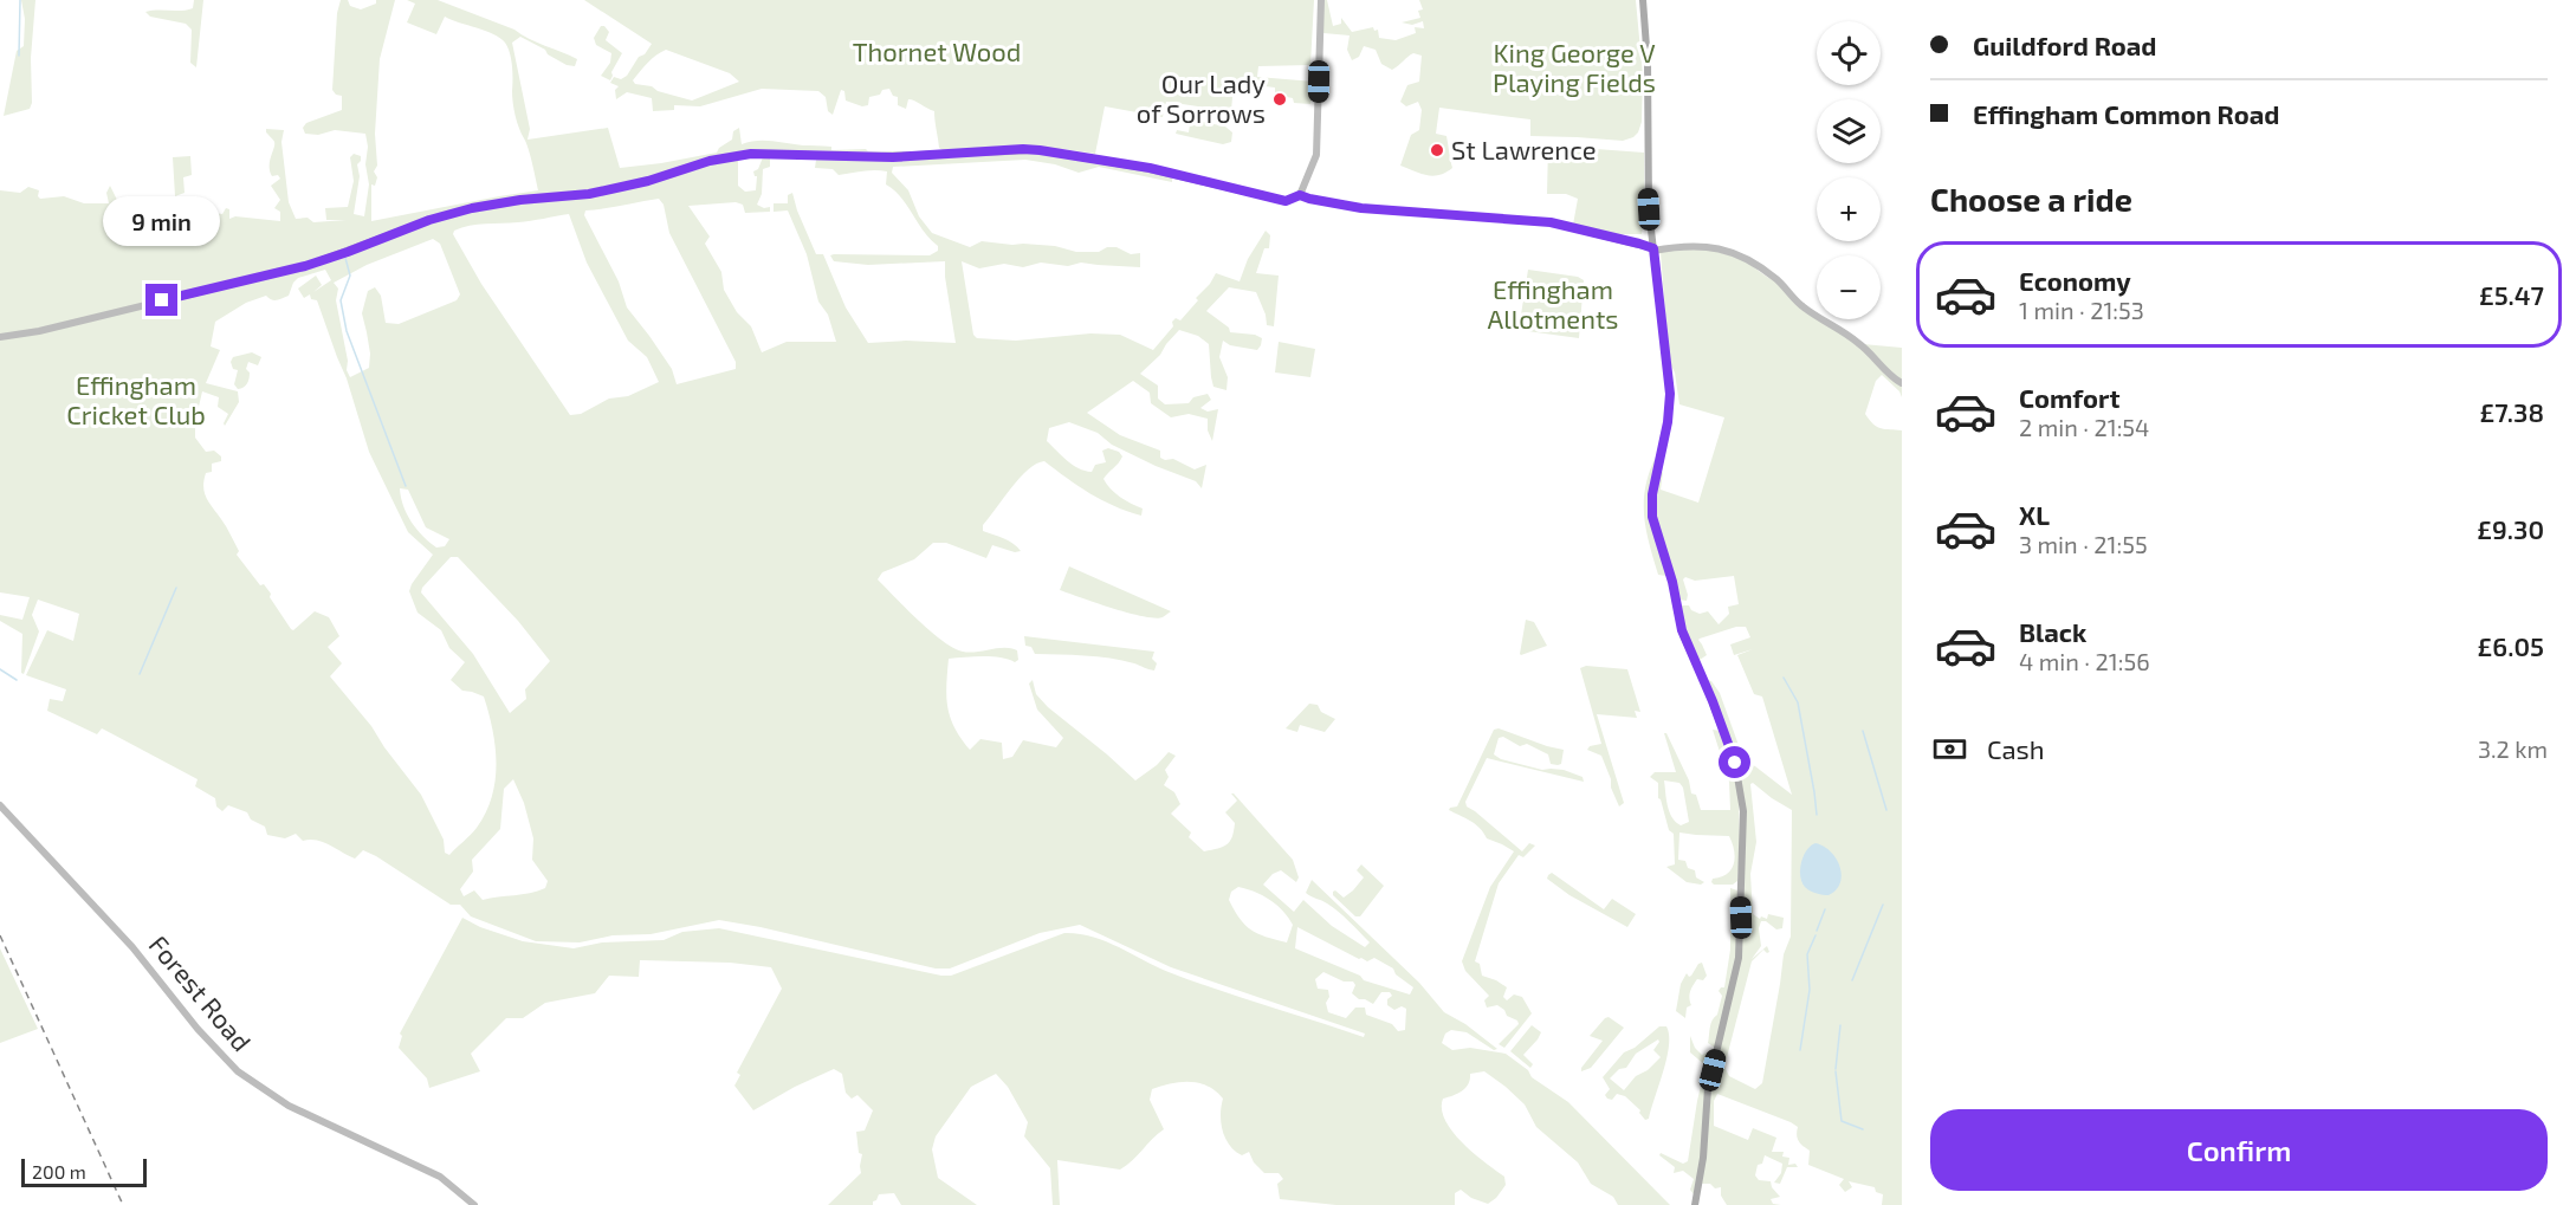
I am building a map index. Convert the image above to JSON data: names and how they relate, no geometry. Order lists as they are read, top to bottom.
{
  "streets": {
    "street": ["Forest Road"]
  },
  "parks": [
    "Thornet Wood",
    "King George V Playing Fields",
    "Effingham Allotments",
    "Effingham Cricket Club"
  ],
  "places": ["Our Lady of Sorrows", "St Lawrence"],
  "scale_bar": "200 m",
  "page": {
    "banner": ["Guildford Road", "Effingham Common Road"],
    "map_buttons": ["+", "−"],
    "heading": "Choose a ride",
    "bubble": "9 min",
    "list": [
      {
        "name": "Economy",
        "note": "1 min · 21:53",
        "value": "£5.47"
      },
      {
        "name": "Comfort",
        "note": "2 min · 21:54",
        "value": "£7.38"
      },
      {
        "name": "XL",
        "note": "3 min · 21:55",
        "value": "£9.30"
      },
      {
        "name": "Black",
        "note": "4 min · 21:56",
        "value": "£6.05"
      }
    ],
    "pay": ["Cash", "3.2 km"],
    "buttons": "Confirm",
    "scale": "200 m"
  }
}
